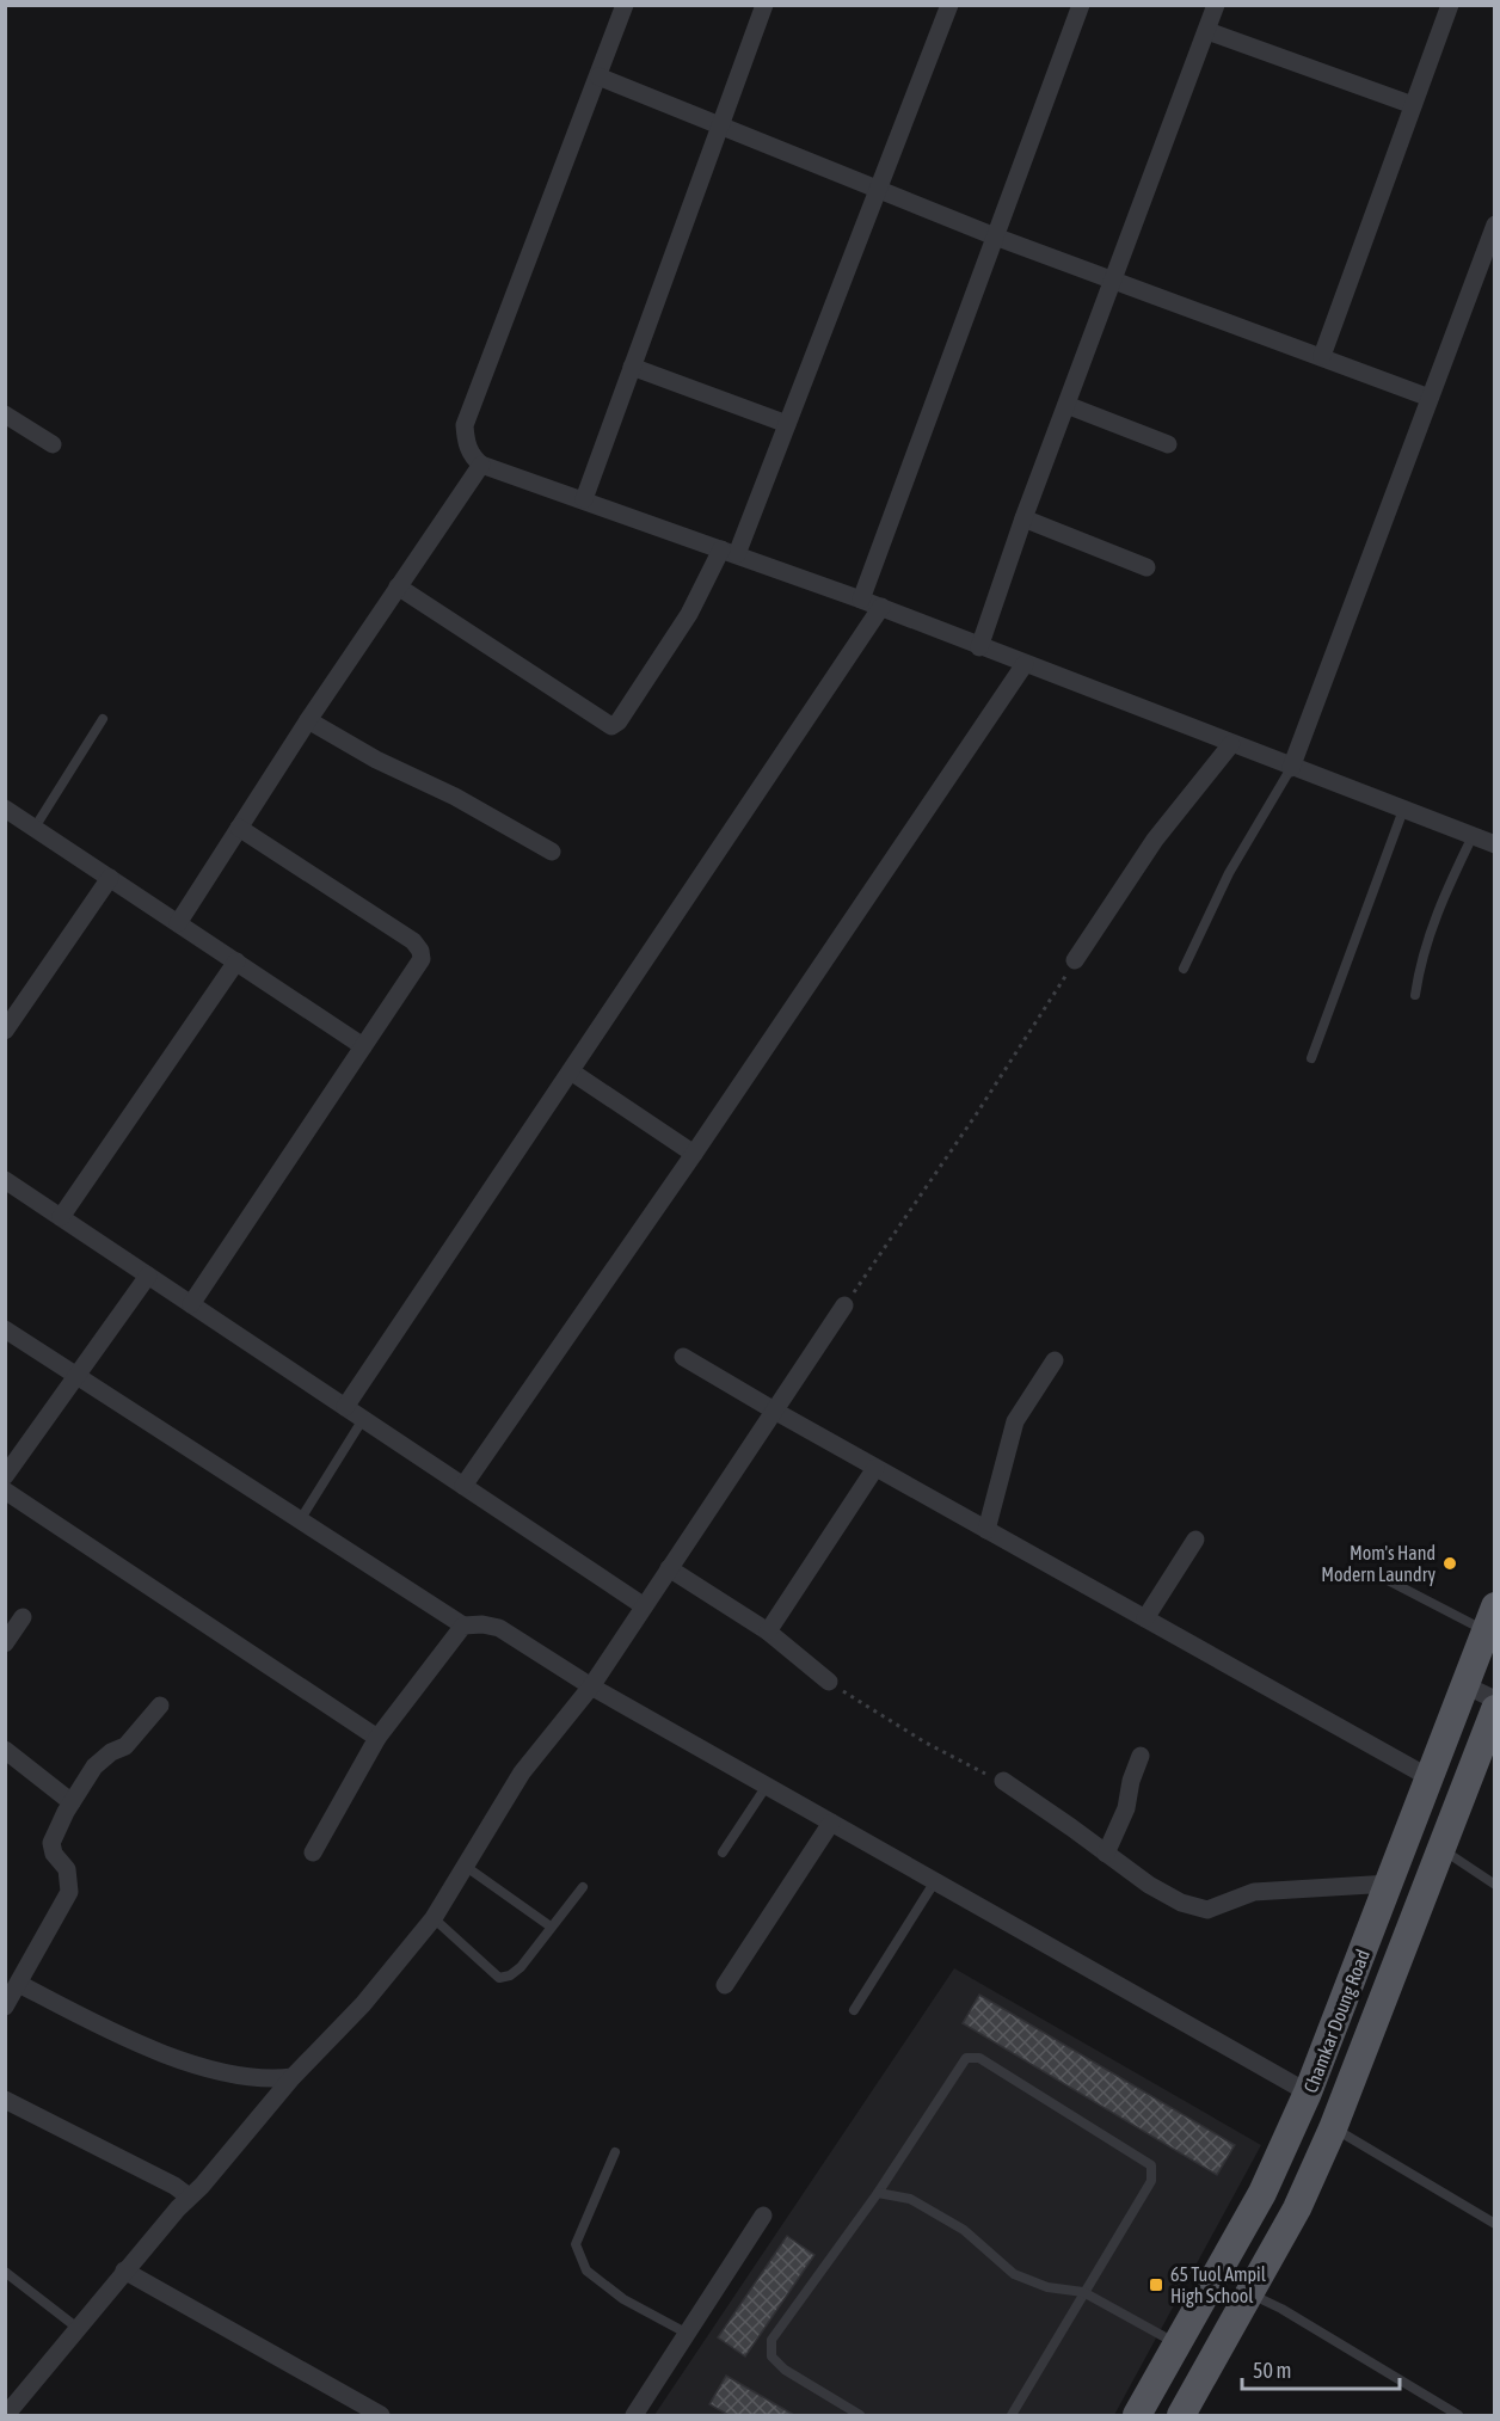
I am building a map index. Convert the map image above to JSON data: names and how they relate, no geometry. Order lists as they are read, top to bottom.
{
  "streets": {
    "main road": ["Chamkar Doung Road"]
  },
  "places": {
    "other": ["Mom's Hand Modern Laundry"],
    "transit": ["65 Tuol Ampil High School"]
  },
  "scale_bar": "50 m"
}
